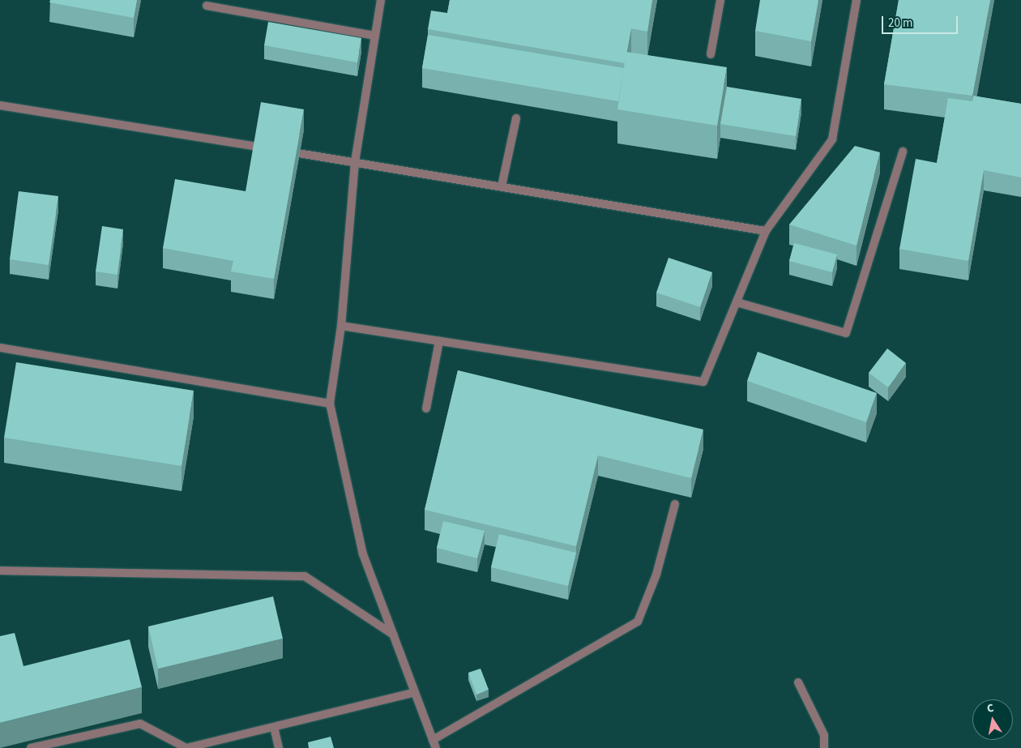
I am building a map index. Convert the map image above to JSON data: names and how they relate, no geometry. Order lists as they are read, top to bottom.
{
  "scale_bar": "20 m",
  "north": "top"
}
